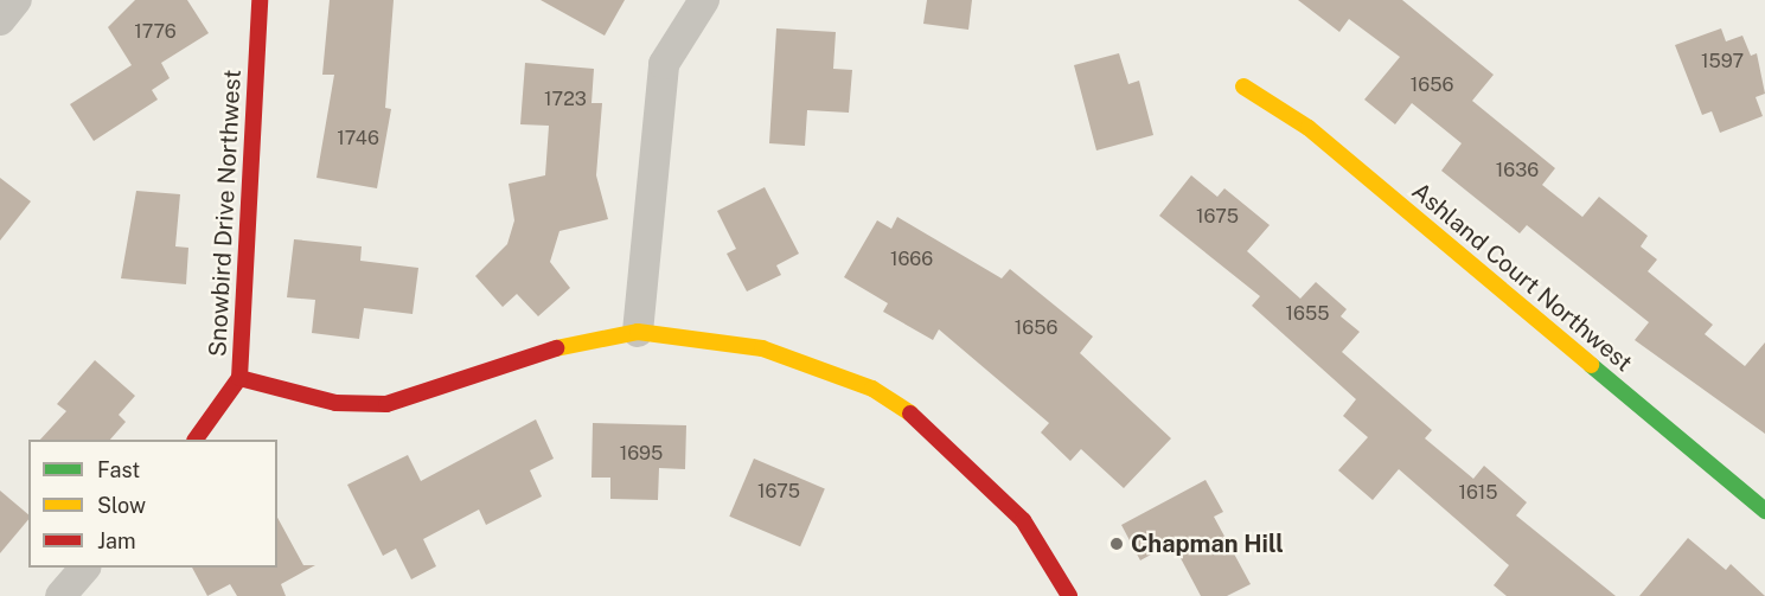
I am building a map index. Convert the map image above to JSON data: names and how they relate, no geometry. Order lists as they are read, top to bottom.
{
  "streets": {
    "street": ["Snowbird Drive Northwest", "Ashland Court Northwest"]
  },
  "places": ["Chapman Hill"],
  "house_numbers": [
    "1776",
    "1597",
    "1656",
    "1723",
    "1746",
    "1636",
    "1675",
    "1666",
    "1655",
    "1656",
    "1695",
    "1675",
    "1615"
  ],
  "legend": ["Fast", "Slow", "Jam"]
}
